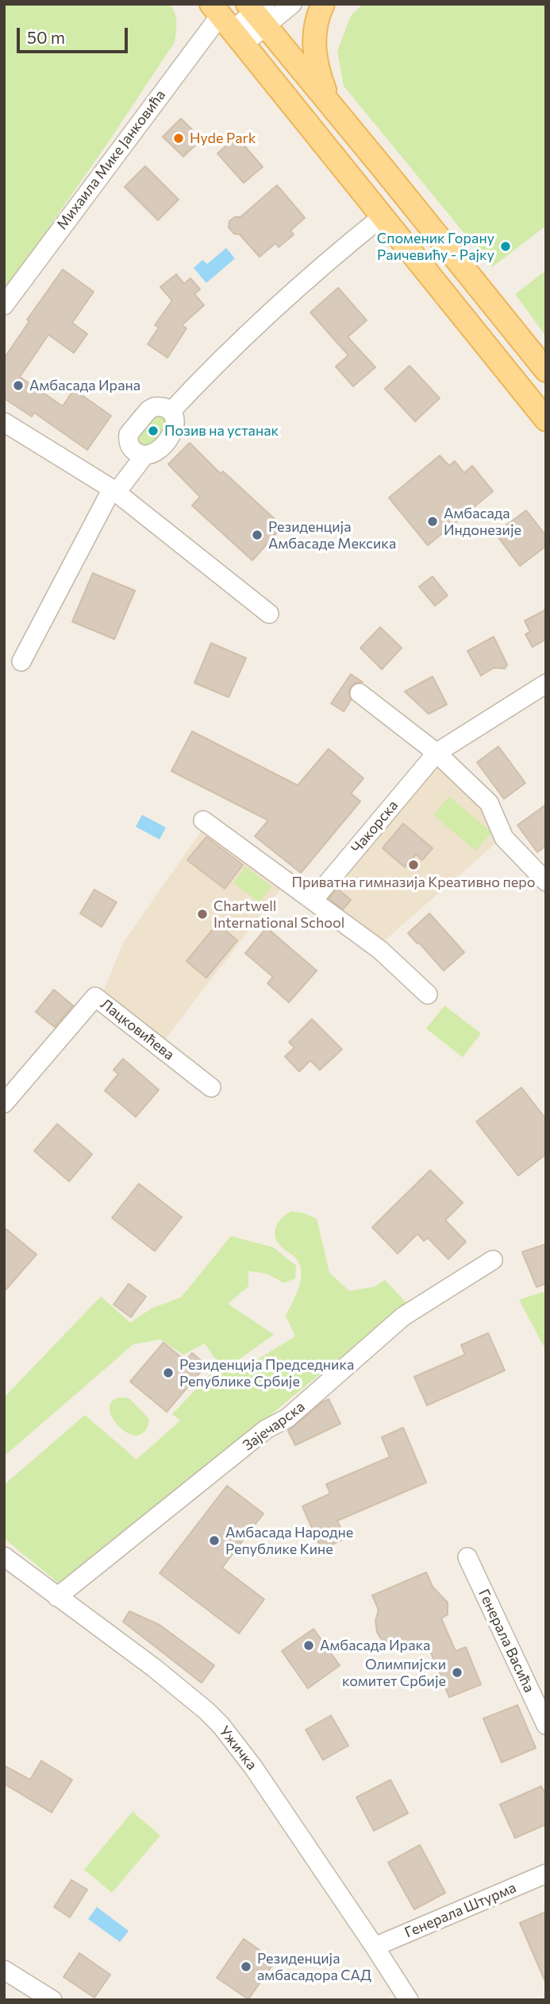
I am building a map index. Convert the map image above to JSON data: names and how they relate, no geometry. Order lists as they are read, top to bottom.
{
  "streets": {
    "street": [
      "Михаила Мике Јанковића",
      "Чакорска",
      "Лацковићева",
      "Зајечарска",
      "Генерала Васића",
      "Ужичка",
      "Генерала Штурма"
    ]
  },
  "crossings": [
    ["Зајечарска", "Ужичка"],
    ["Ужичка", "Генерала Штурма"]
  ],
  "places": [
    "Hyde Park",
    "Споменик Горану Раичевићу - Рајку",
    "Амбасада Ирана",
    "Позив на устанак",
    "Амбасада Индонезије",
    "Резиденција Амбасаде Мексика",
    "Приватна гимназија Креативно перо",
    "Chartwell International School",
    "Резиденција Председника Републике Србије",
    "Амбасада Народне Републике Кине",
    "Амбасада Ирака",
    "Олимпијски комитет Србије",
    "Резиденција амбасадора САД"
  ],
  "scale_bar": "50 m"
}
